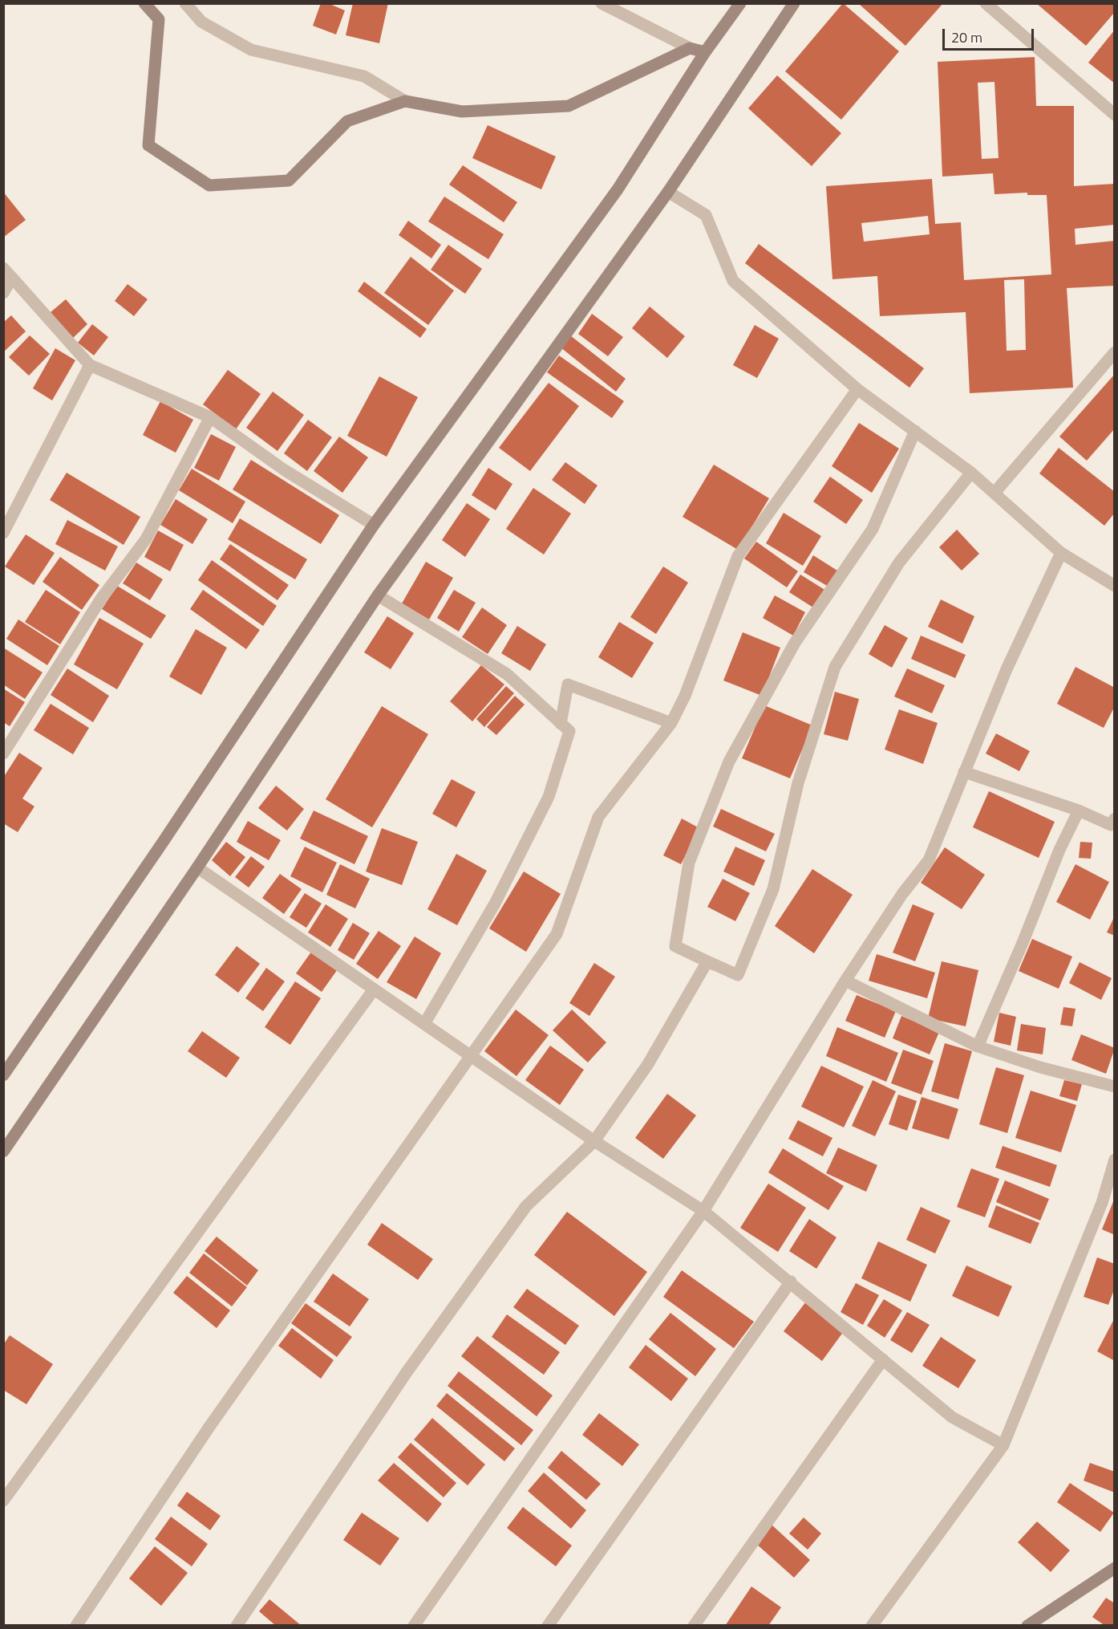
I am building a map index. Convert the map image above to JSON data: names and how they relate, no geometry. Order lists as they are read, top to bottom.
{
  "scale_bar": "20 m"
}
